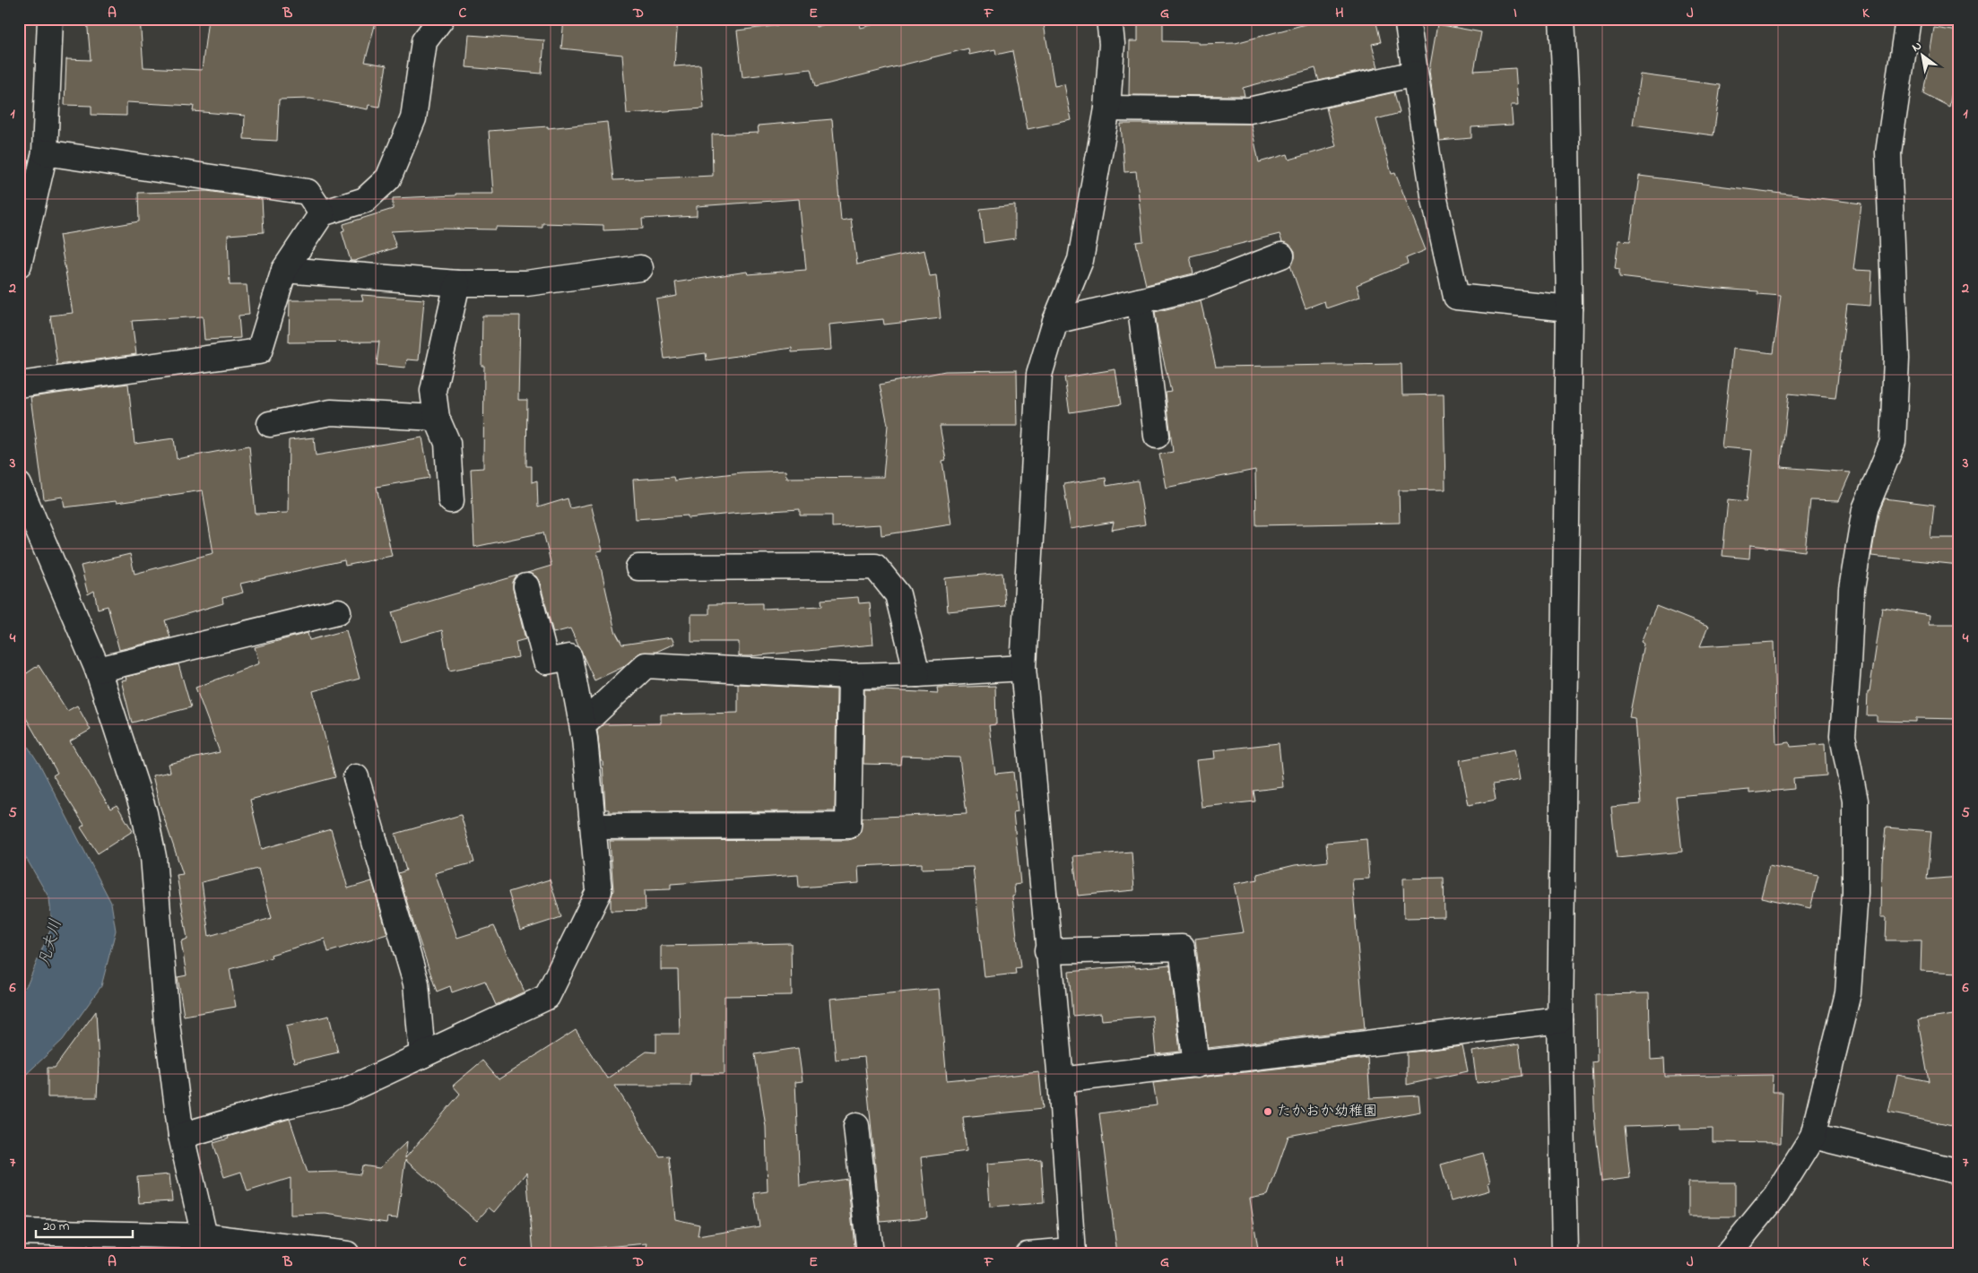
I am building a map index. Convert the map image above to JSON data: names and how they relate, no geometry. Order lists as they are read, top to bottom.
{
  "water": ["凡夫川"],
  "places": ["たかおか幼稚園"],
  "scale_bar": "20 m",
  "north": "top left",
  "grid": {
    "columns": [
      "A",
      "B",
      "C",
      "D",
      "E",
      "F",
      "G",
      "H",
      "I",
      "J",
      "K"
    ],
    "rows": [
      "1",
      "2",
      "3",
      "4",
      "5",
      "6",
      "7"
    ]
  }
}
